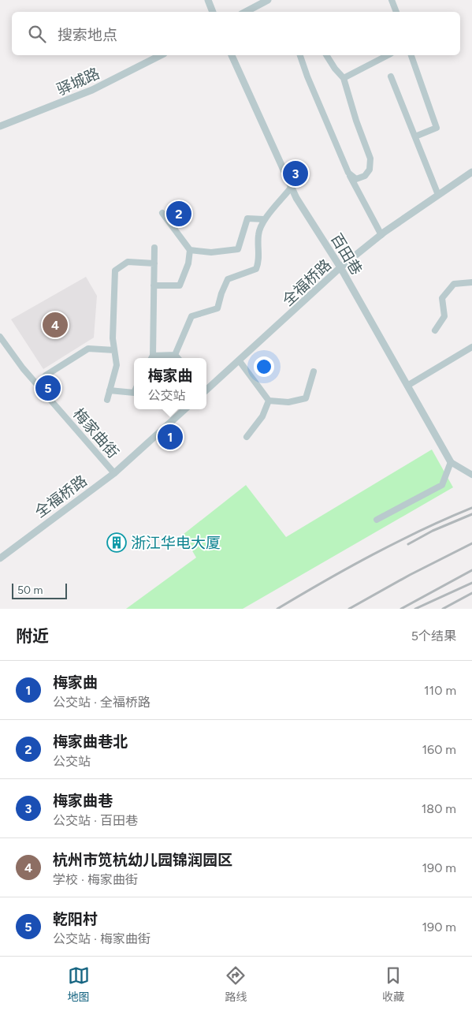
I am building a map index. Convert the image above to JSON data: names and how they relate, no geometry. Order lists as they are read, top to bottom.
{
  "streets": {
    "street": [
      "驿城路",
      "百田巷",
      "全福桥路",
      "梅家曲街"
    ]
  },
  "crossings": [
    ["百田巷", "全福桥路"],
    ["全福桥路", "梅家曲街"]
  ],
  "places": {
    "building": ["浙江华电大厦"]
  },
  "scale_bar": "50 m",
  "page": {
    "search": "搜索地点",
    "pins": [
      "3",
      "2",
      "4",
      "5",
      "1"
    ],
    "popup": ["梅家曲", "公交站"],
    "scale": "50 m",
    "heading": ["附近", "5个结果"],
    "list": [
      {
        "mark": "1",
        "name": "梅家曲",
        "note": "公交站 · 全福桥路",
        "value": "110 m"
      },
      {
        "mark": "2",
        "name": "梅家曲巷北",
        "note": "公交站",
        "value": "160 m"
      },
      {
        "mark": "3",
        "name": "梅家曲巷",
        "note": "公交站 · 百田巷",
        "value": "180 m"
      },
      {
        "mark": "4",
        "name": "杭州市笕杭幼儿园锦润园区",
        "note": "学校 · 梅家曲街",
        "value": "190 m"
      },
      {
        "mark": "5",
        "name": "乾阳村",
        "note": "公交站 · 梅家曲街",
        "value": "190 m"
      }
    ],
    "nav": ["地图", "路线", "收藏"]
  }
}
